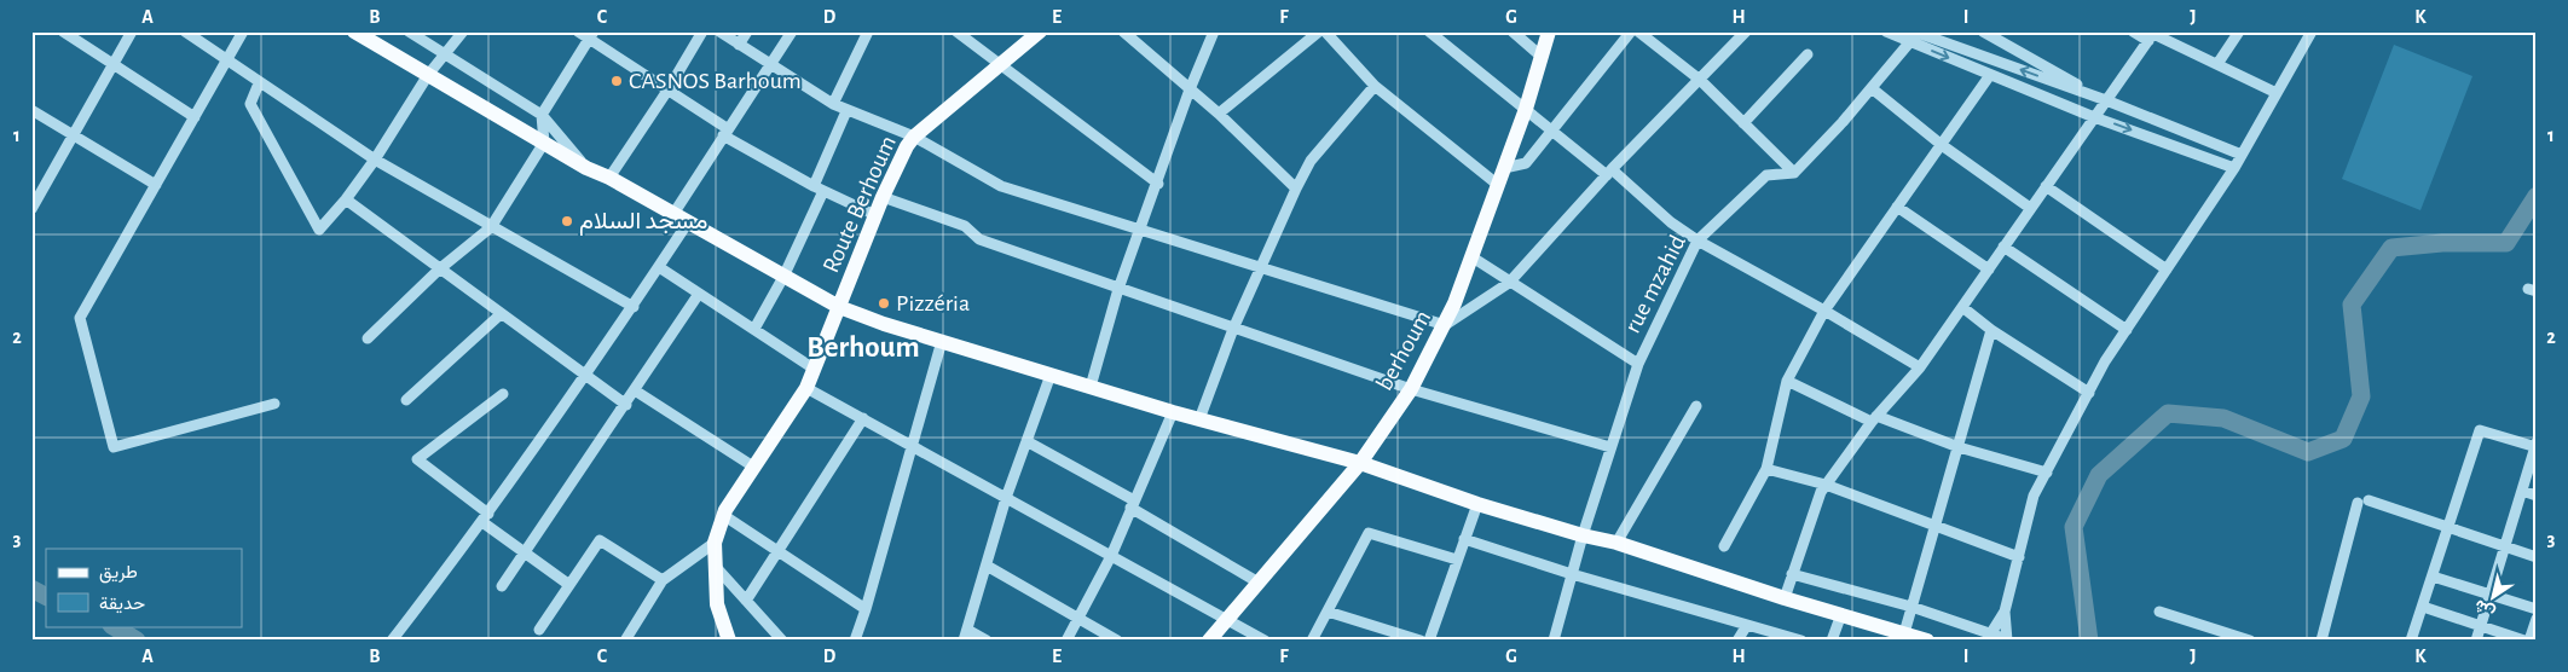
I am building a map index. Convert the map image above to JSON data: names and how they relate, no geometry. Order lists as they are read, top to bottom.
{
  "streets": {
    "main road": ["Route Berhoum", "berhoum"],
    "street": ["rue mzahid"]
  },
  "districts": ["Berhoum"],
  "places": ["CASNOS Barhoum", "مسجد السلام", "Pizzéria"],
  "legend": ["طريق", "حديقة"],
  "north": "bottom left",
  "grid": {
    "columns": [
      "A",
      "B",
      "C",
      "D",
      "E",
      "F",
      "G",
      "H",
      "I",
      "J",
      "K"
    ],
    "rows": ["1", "2", "3"]
  }
}
